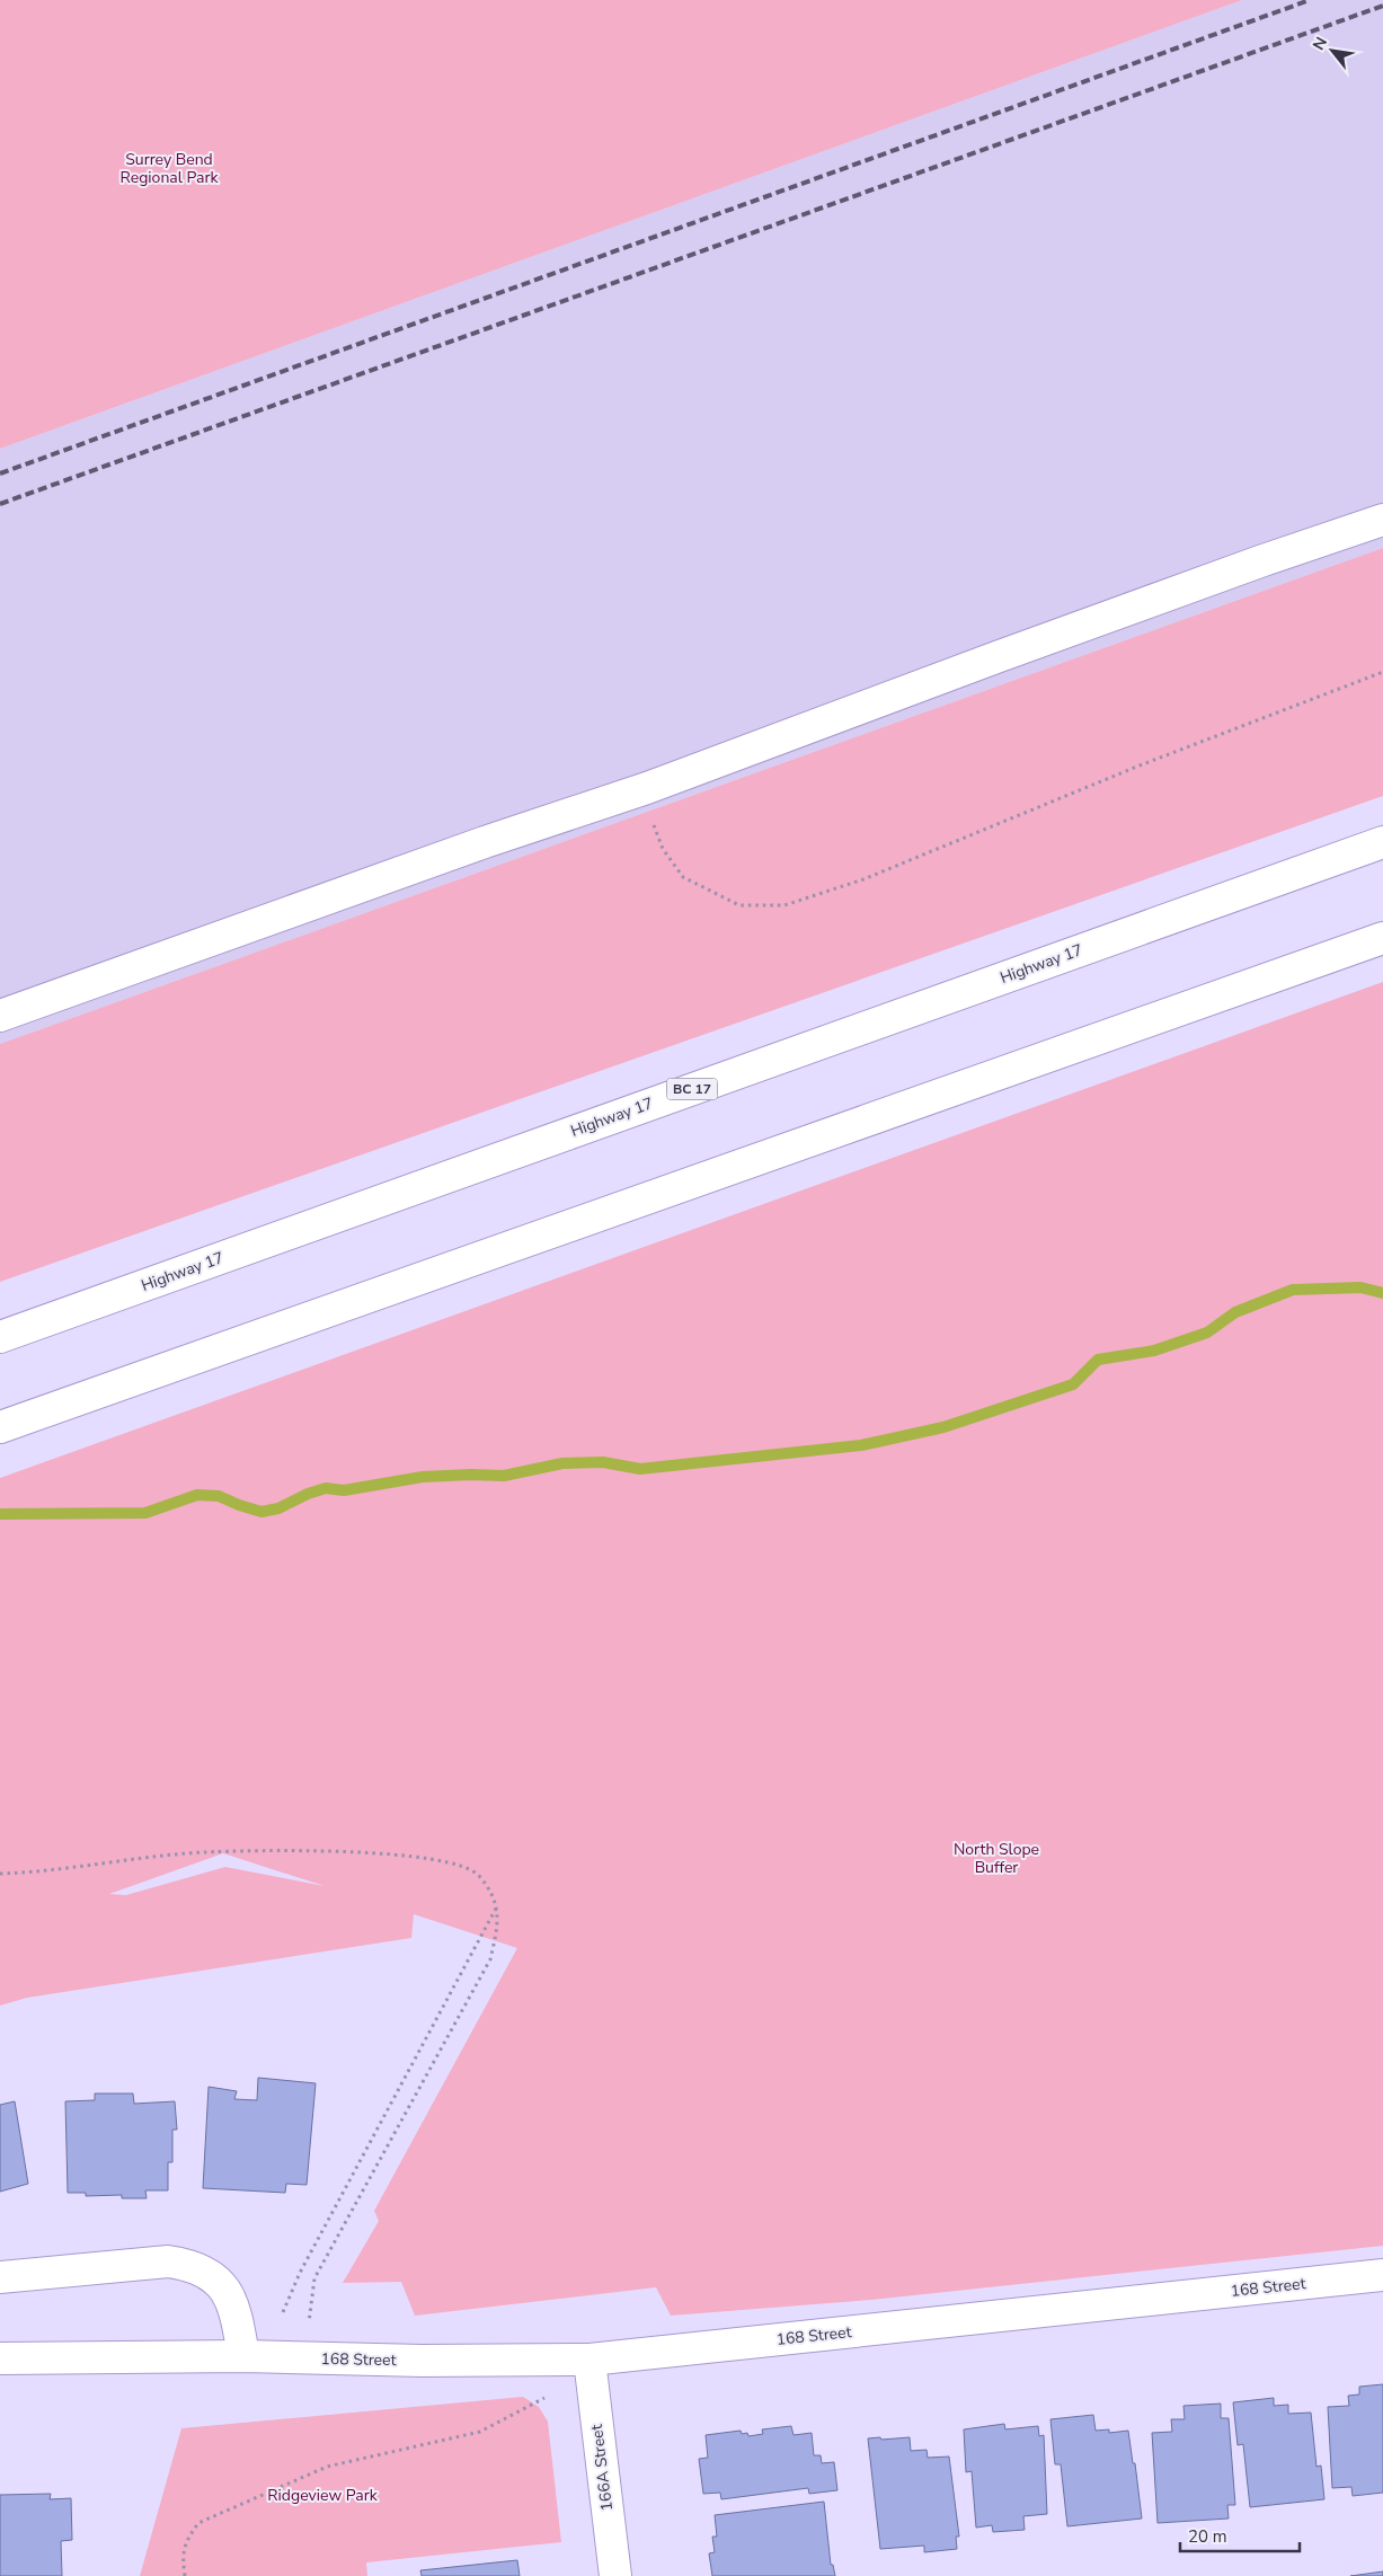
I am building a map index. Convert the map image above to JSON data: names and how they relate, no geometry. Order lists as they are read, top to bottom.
{
  "streets": {
    "main road": [
      "Highway 17",
      "BC 17",
      "168 Street",
      "166A Street"
    ]
  },
  "crossings": [
    ["168 Street", "166A Street"]
  ],
  "parks": ["Surrey Bend Regional Park", "North Slope Buffer", "Ridgeview Park"],
  "scale_bar": "20 m",
  "north": "top left"
}
